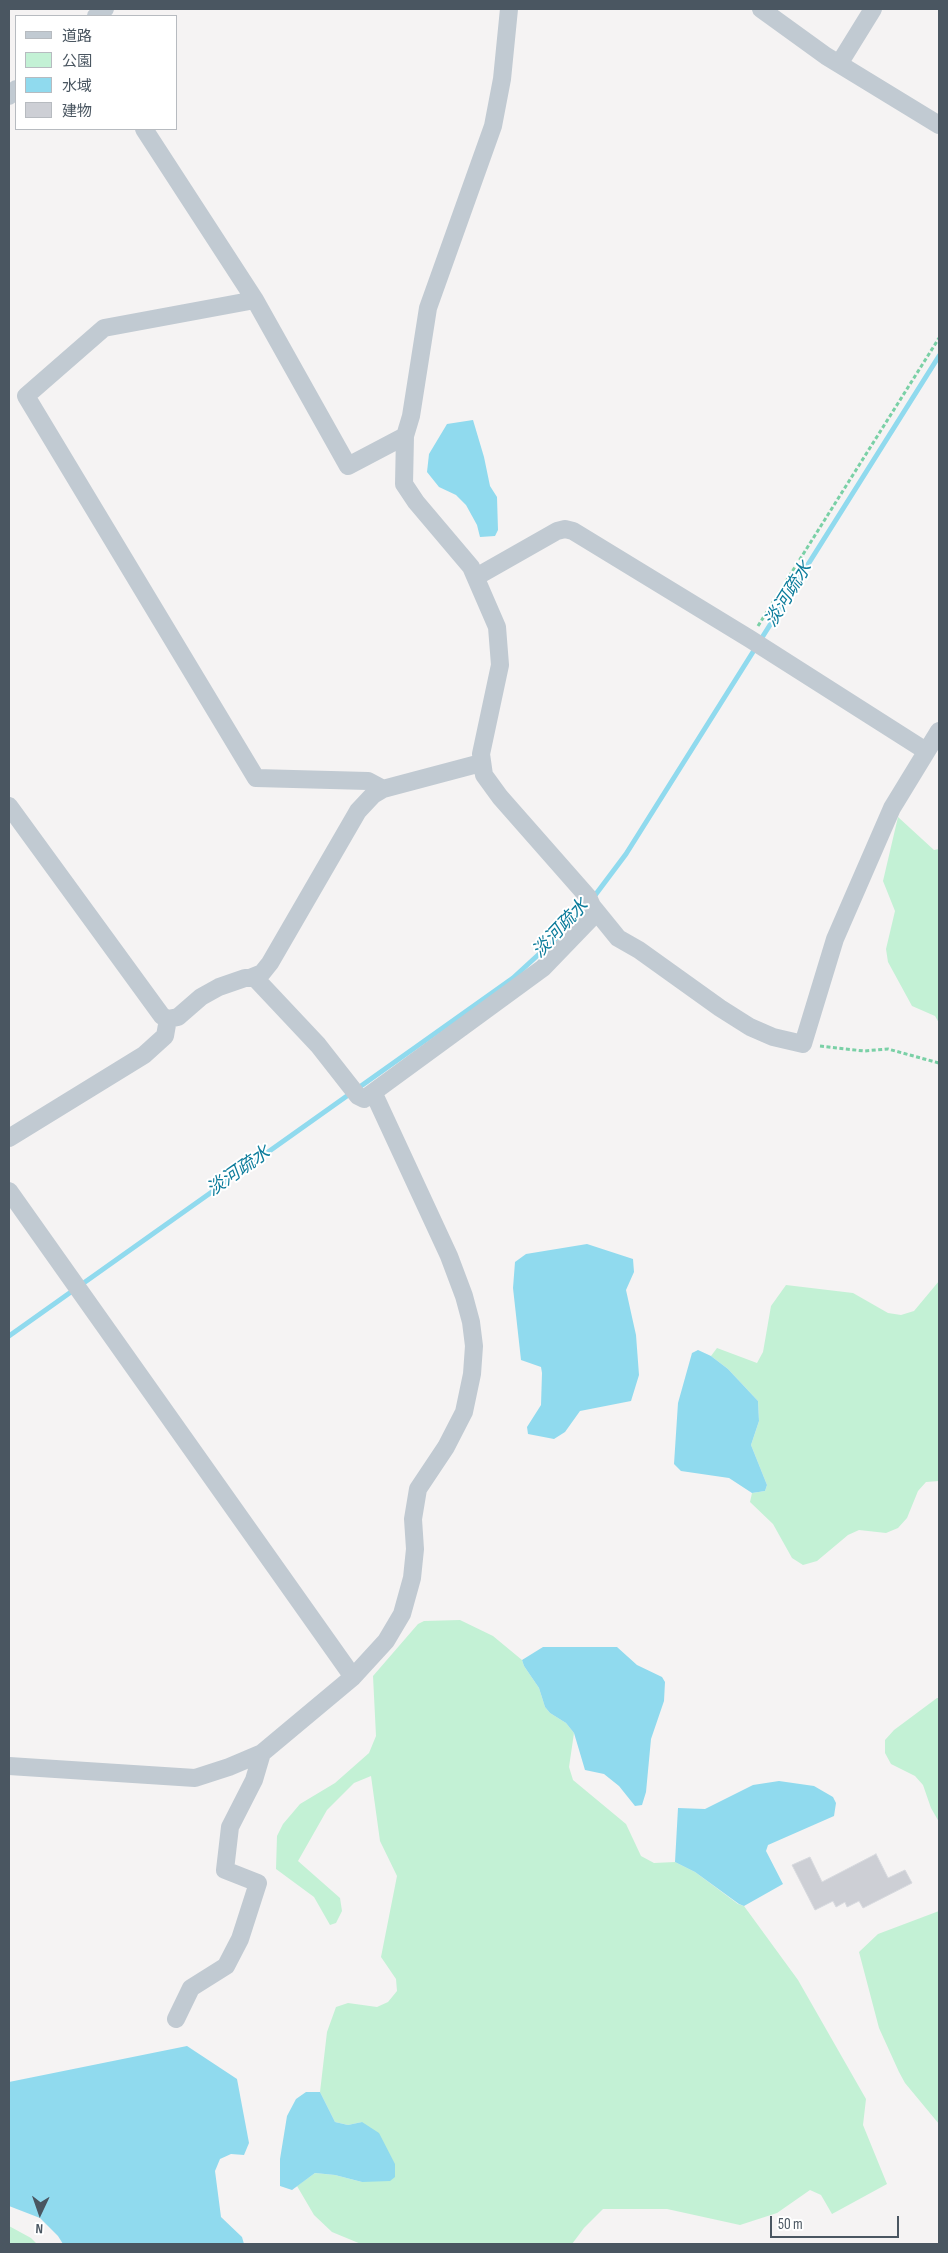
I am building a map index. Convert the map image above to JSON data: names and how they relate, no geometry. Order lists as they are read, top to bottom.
{
  "water": ["淡河疏水"],
  "legend": [
    "道路",
    "公園",
    "水域",
    "建物"
  ],
  "scale_bar": "50 m",
  "north": "bottom"
}
